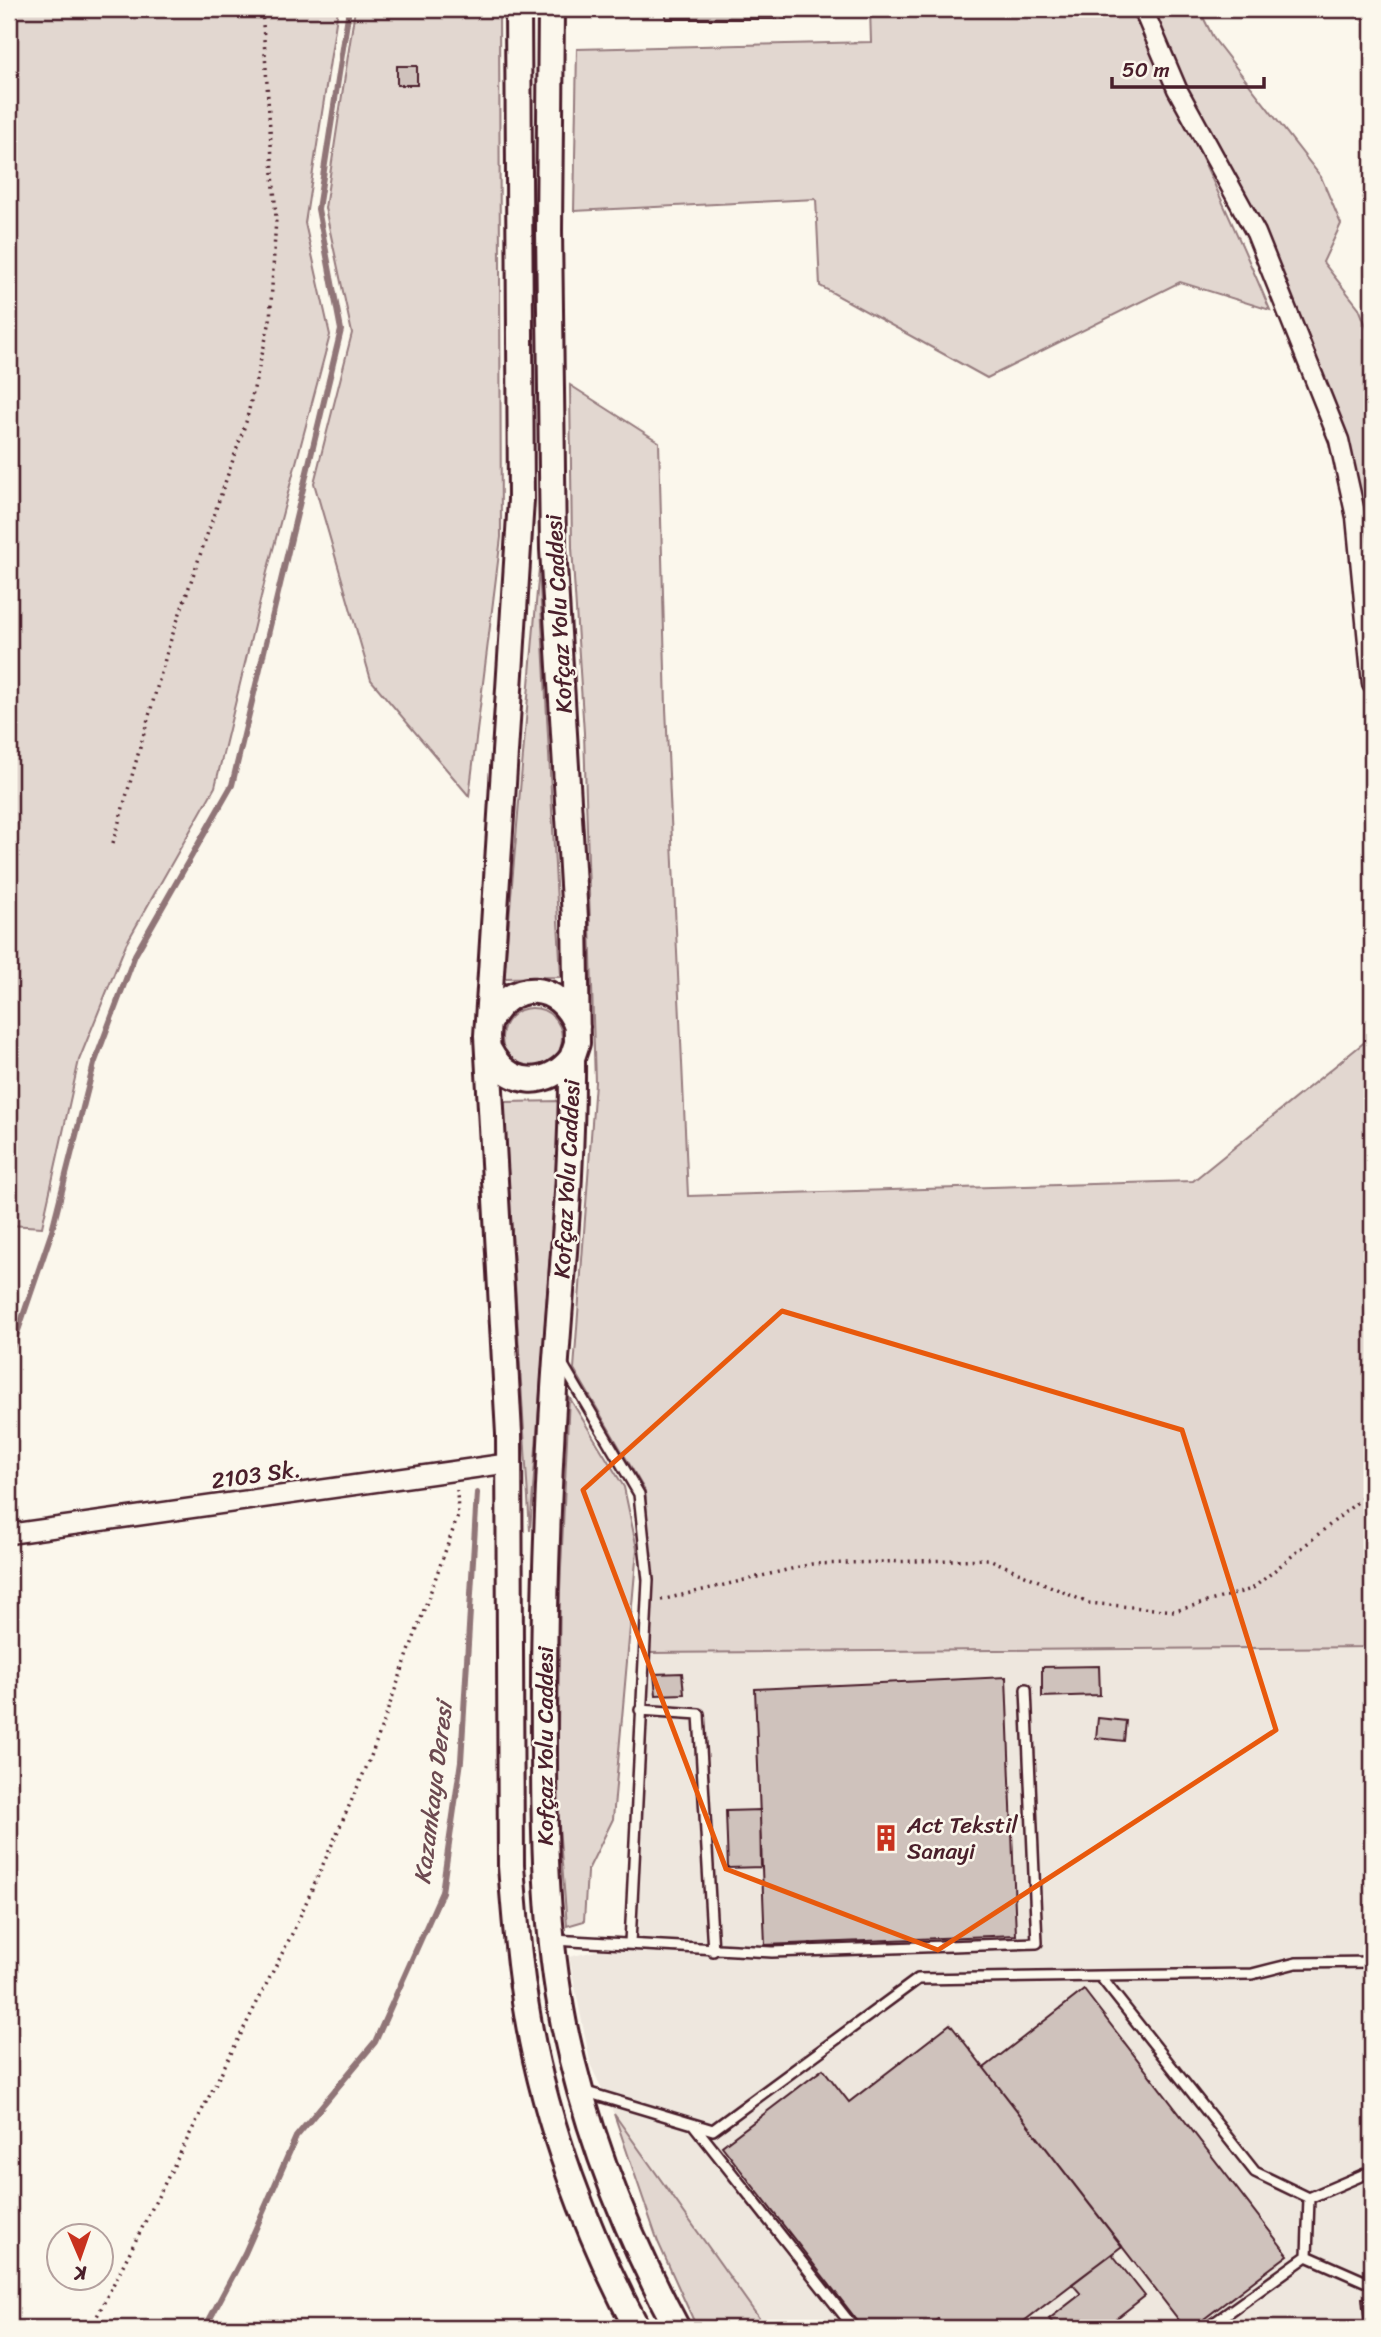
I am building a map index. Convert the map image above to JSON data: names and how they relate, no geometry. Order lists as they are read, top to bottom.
{
  "streets": {
    "main road": ["Kofçaz Yolu Caddesi"],
    "street": ["2103 Sk."]
  },
  "crossings": [
    ["Kofçaz Yolu Caddesi", "2103 Sk."]
  ],
  "water": ["Kazankaya Deresi"],
  "places": {
    "building": ["Act Tekstil Sanayi"]
  },
  "scale_bar": "50 m",
  "north": "bottom"
}
